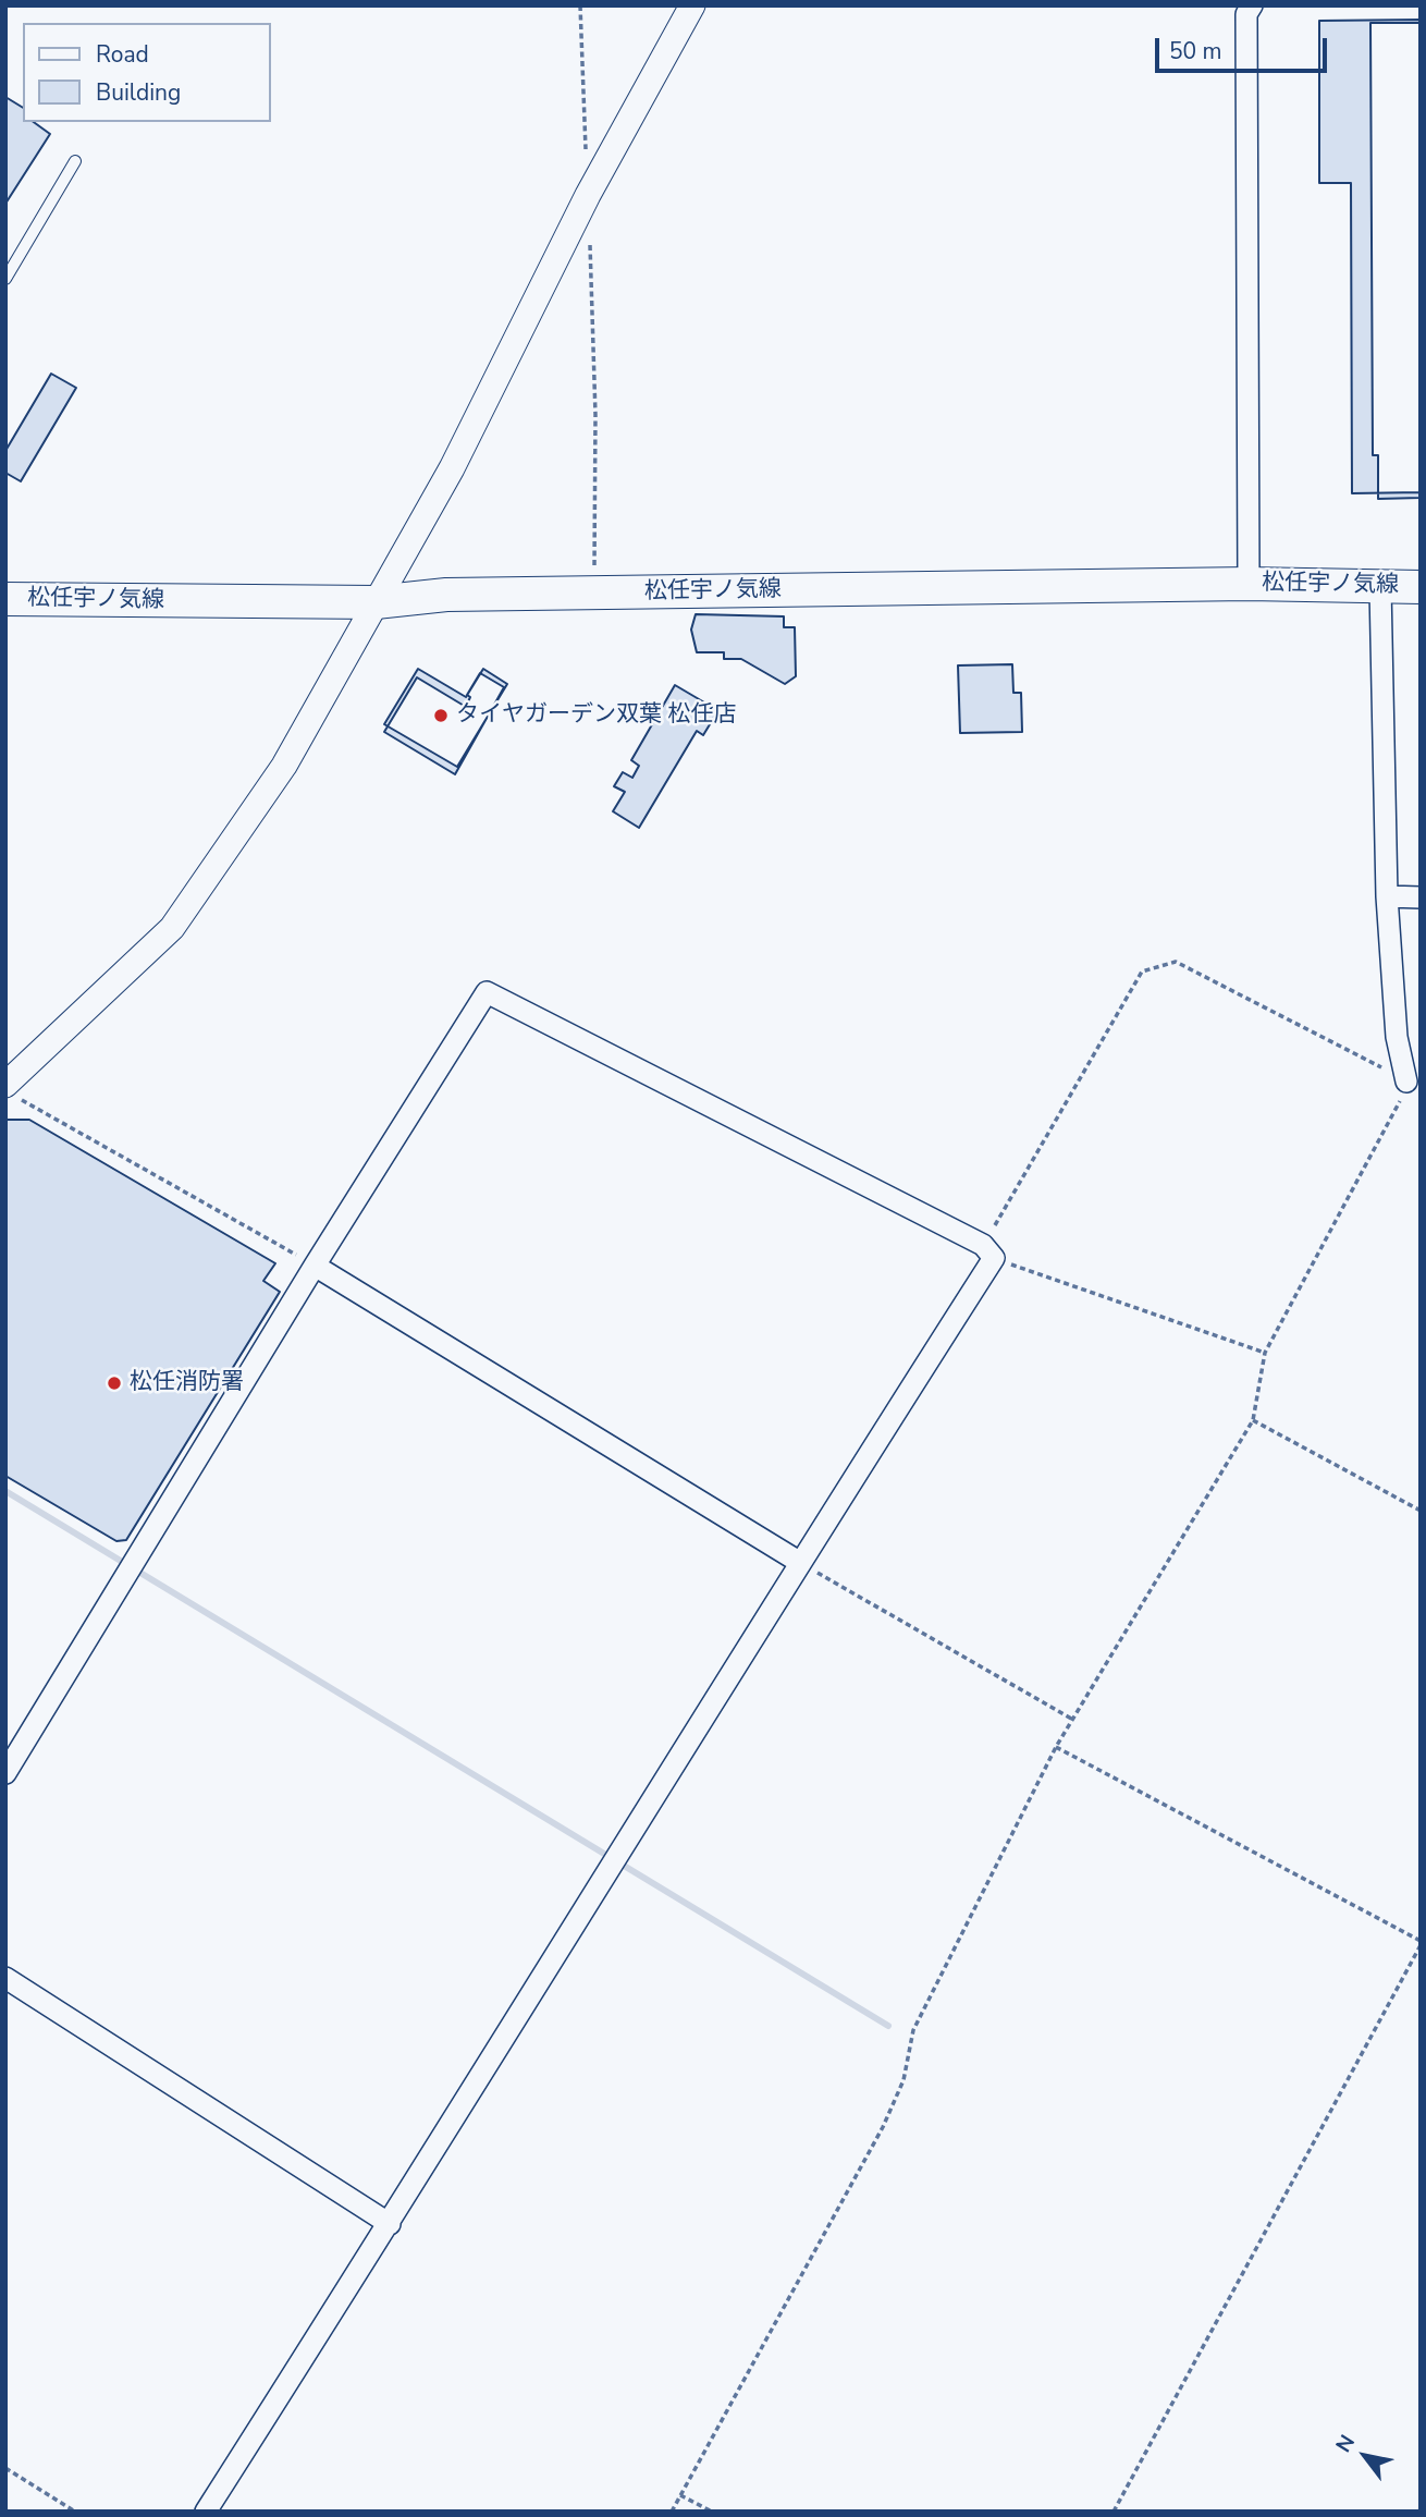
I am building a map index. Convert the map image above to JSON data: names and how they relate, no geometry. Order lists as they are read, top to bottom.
{
  "streets": {
    "main road": ["松任宇ノ気線"]
  },
  "places": ["タイヤガーデン双葉 松任店", "松任消防署"],
  "legend": ["Road", "Building"],
  "scale_bar": "50 m",
  "north": "top left"
}
